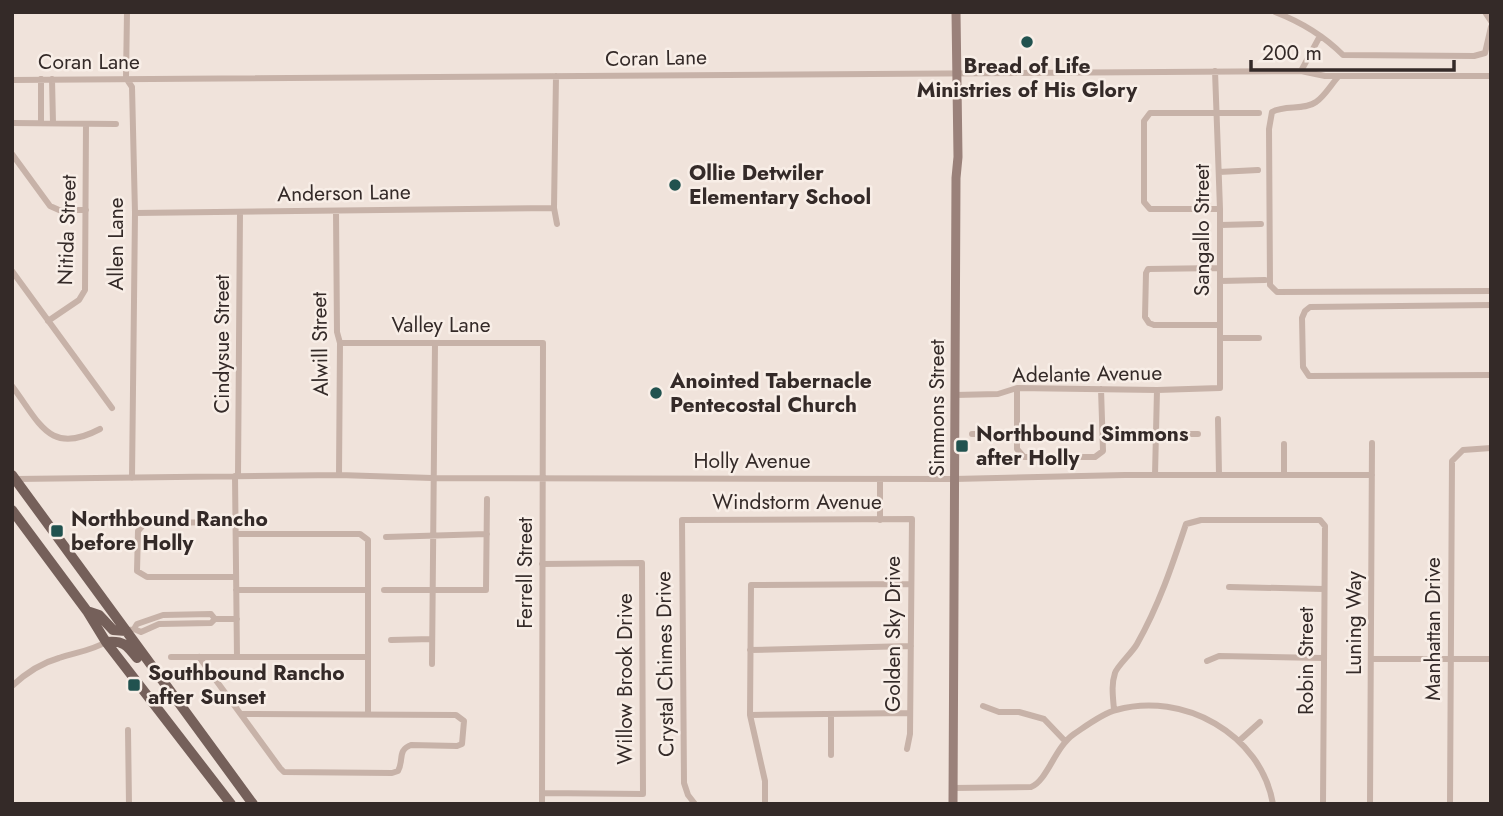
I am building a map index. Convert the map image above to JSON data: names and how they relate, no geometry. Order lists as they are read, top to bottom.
{
  "streets": {
    "main road": ["Simmons Street"],
    "street": [
      "Coran Lane",
      "Anderson Lane",
      "Nitida Street",
      "Sangallo Street",
      "Allen Lane",
      "Valley Lane",
      "Cindysue Street",
      "Alwill Street",
      "Adelante Avenue",
      "Holly Avenue",
      "Windstorm Avenue",
      "Ferrell Street",
      "Luning Way",
      "Manhattan Drive",
      "Golden Sky Drive",
      "Robin Street",
      "Crystal Chimes Drive",
      "Willow Brook Drive"
    ]
  },
  "crossings": [
    ["Coran Lane", "Sangallo Street"],
    ["Coran Lane", "Allen Lane"],
    ["Coran Lane", "Simmons Street"],
    ["Anderson Lane", "Allen Lane"],
    ["Anderson Lane", "Cindysue Street"],
    ["Anderson Lane", "Alwill Street"],
    ["Sangallo Street", "Adelante Avenue"],
    ["Allen Lane", "Holly Avenue"],
    ["Valley Lane", "Alwill Street"],
    ["Valley Lane", "Ferrell Street"],
    ["Cindysue Street", "Holly Avenue"],
    ["Alwill Street", "Holly Avenue"],
    ["Adelante Avenue", "Simmons Street"],
    ["Simmons Street", "Holly Avenue"],
    ["Holly Avenue", "Ferrell Street"],
    ["Holly Avenue", "Luning Way"],
    ["Windstorm Avenue", "Golden Sky Drive"],
    ["Windstorm Avenue", "Crystal Chimes Drive"],
    ["Ferrell Street", "Willow Brook Drive"]
  ],
  "places": {
    "other": ["Bread of Life Ministries of His Glory", "Ollie Detwiler Elementary School", "Anointed Tabernacle Pentecostal Church"],
    "transit": ["Northbound Simmons after Holly", "Northbound Rancho before Holly", "Southbound Rancho after Sunset"]
  },
  "scale_bar": "200 m"
}
